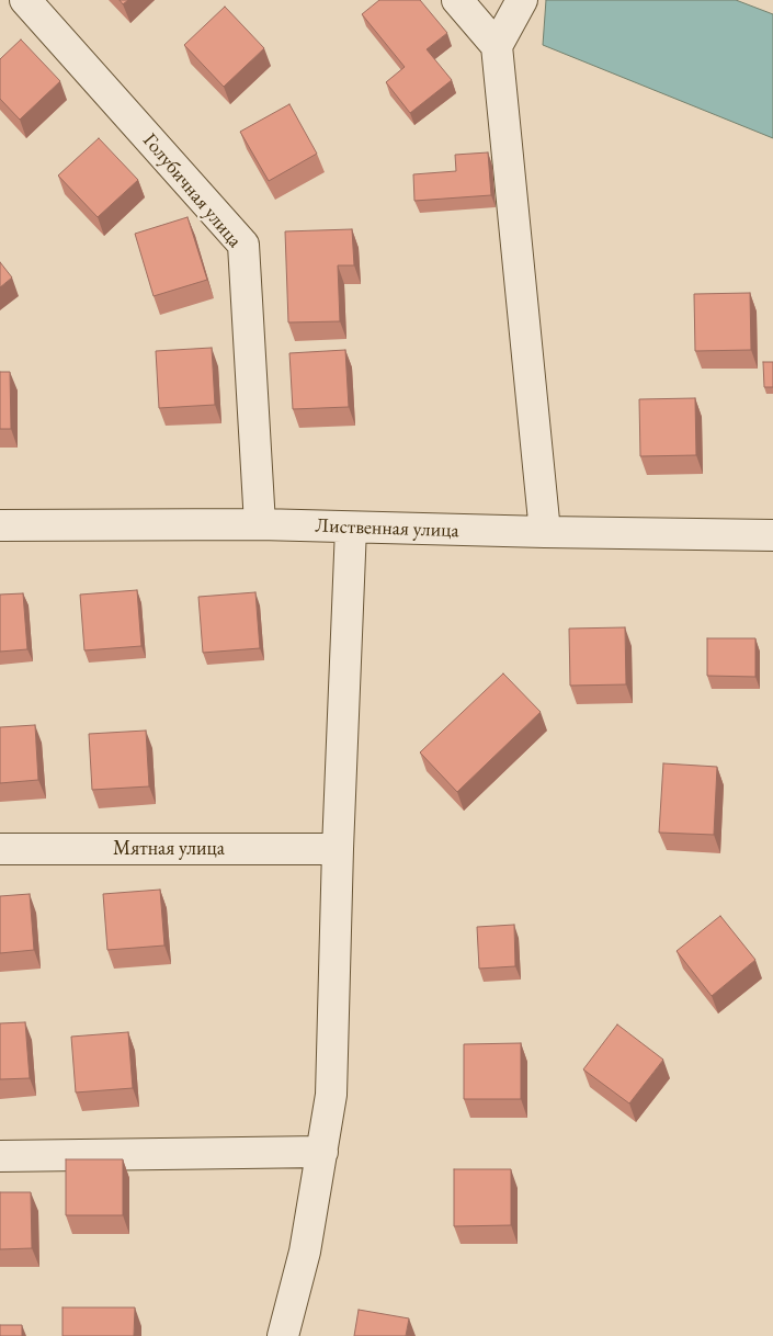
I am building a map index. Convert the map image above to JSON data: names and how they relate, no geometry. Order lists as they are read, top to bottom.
{
  "streets": {
    "street": ["Голубичная улица", "Лиственная улица", "Мятная улица"]
  },
  "crossings": [
    ["Голубичная улица", "Лиственная улица"]
  ]
}
